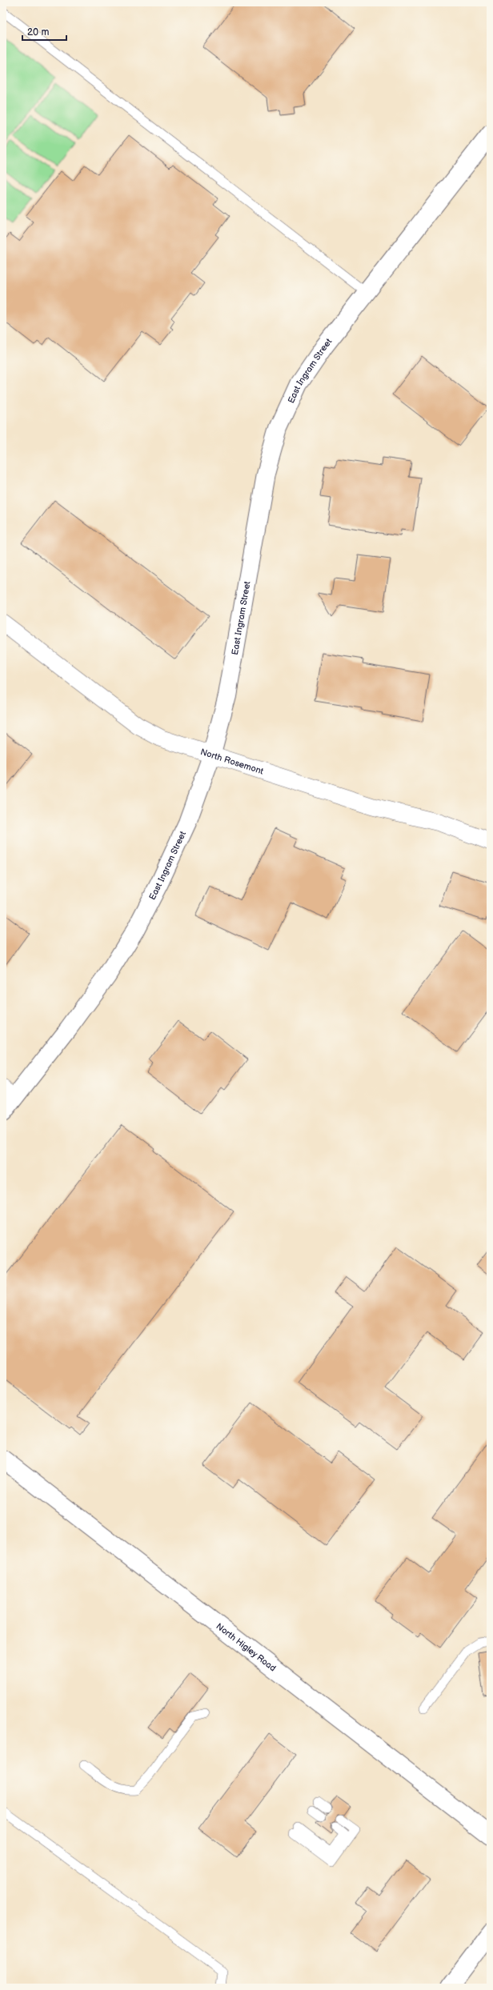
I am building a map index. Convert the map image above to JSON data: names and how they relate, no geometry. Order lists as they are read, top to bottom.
{
  "streets": {
    "street": ["East Ingram Street", "North Rosemont", "North Higley Road"]
  },
  "crossings": [
    ["East Ingram Street", "North Rosemont"]
  ],
  "scale_bar": "20 m"
}
